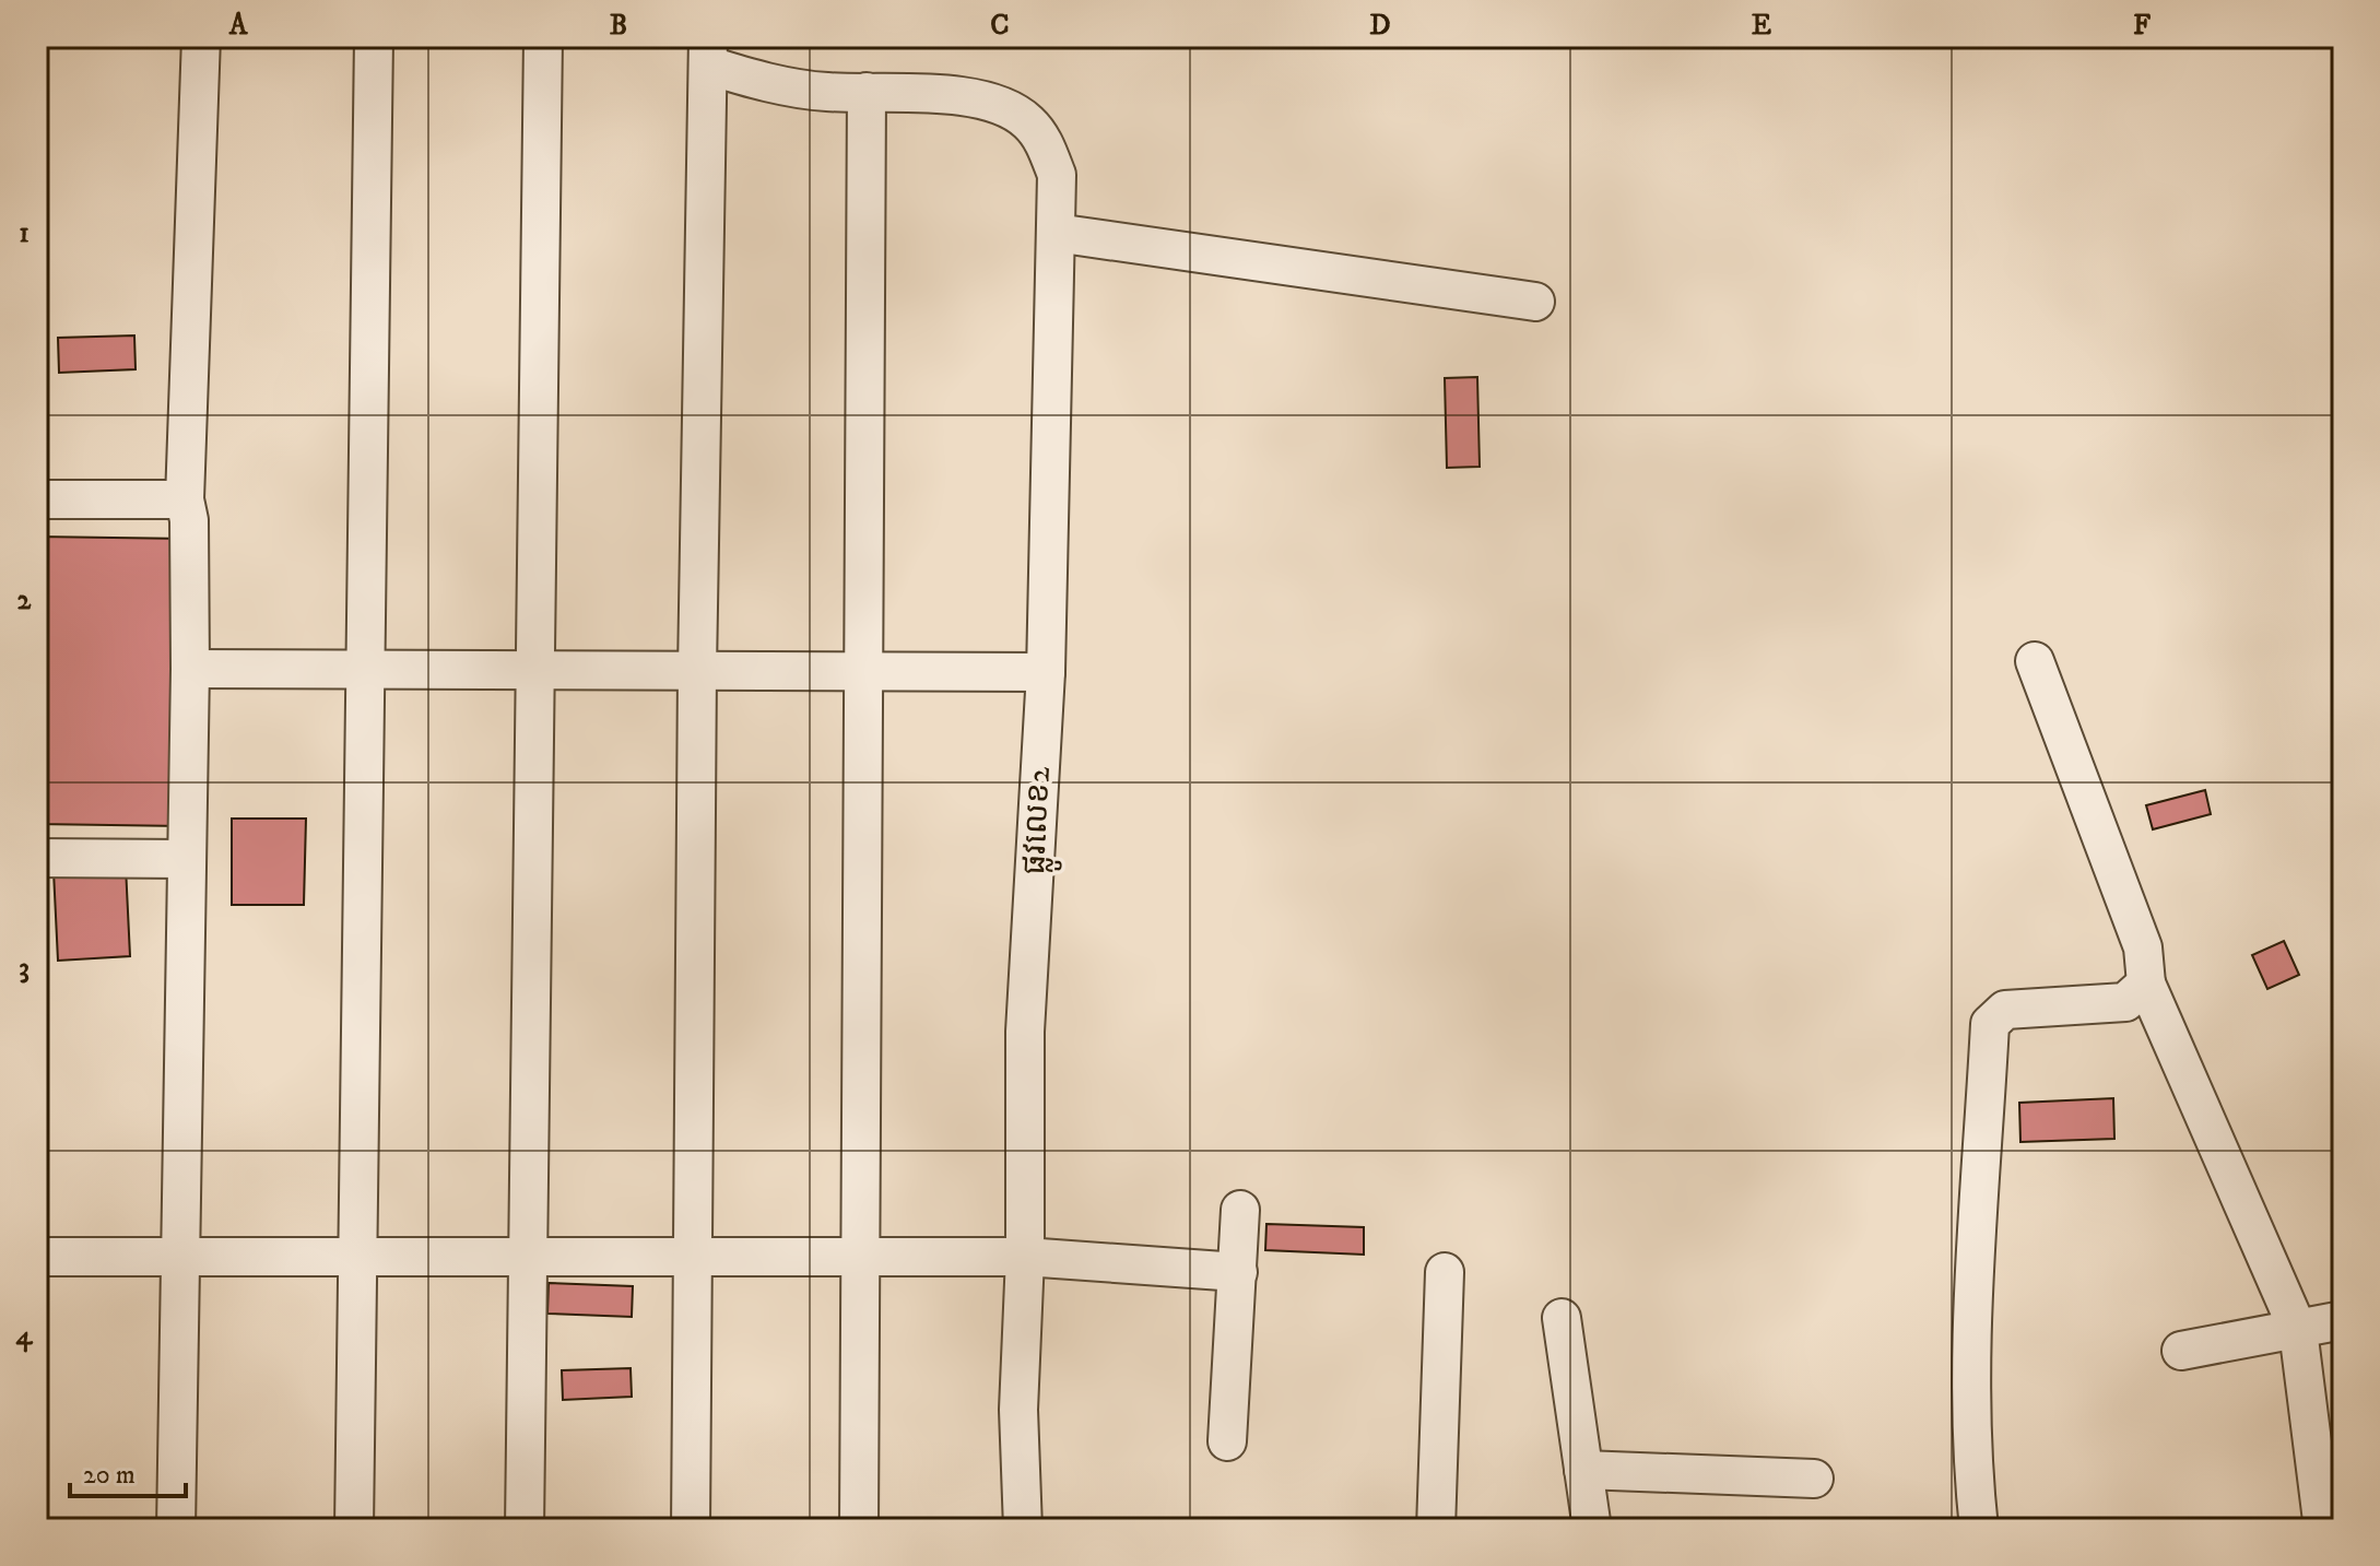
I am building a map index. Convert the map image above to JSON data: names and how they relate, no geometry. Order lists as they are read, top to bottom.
{
  "streets": {
    "street": ["ផ្លូវលេខ2"]
  },
  "scale_bar": "20 m",
  "grid": {
    "columns": [
      "A",
      "B",
      "C",
      "D",
      "E",
      "F"
    ],
    "rows": [
      "1",
      "2",
      "3",
      "4"
    ]
  }
}
